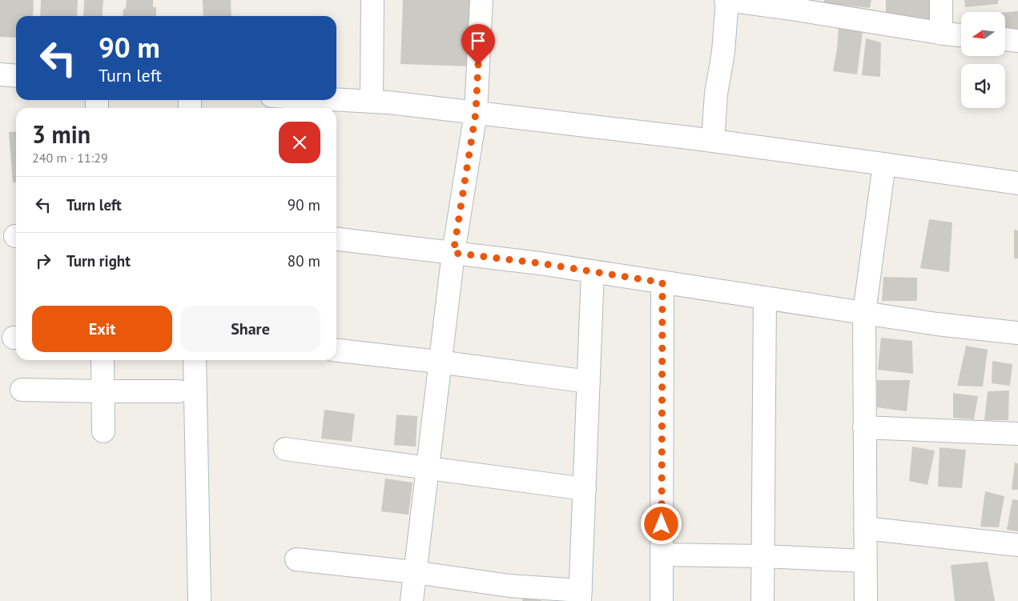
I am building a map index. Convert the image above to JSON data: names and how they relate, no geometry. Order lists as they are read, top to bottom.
{
  "north": "left",
  "page": {
    "turn": ["90 m", "Turn left"],
    "heading": ["3 min", "240 m · 11:29"],
    "list": [
      {
        "name": "Turn left",
        "value": "90 m"
      },
      {
        "name": "Turn right",
        "value": "80 m"
      }
    ],
    "buttons": ["Exit", "Share"]
  }
}
